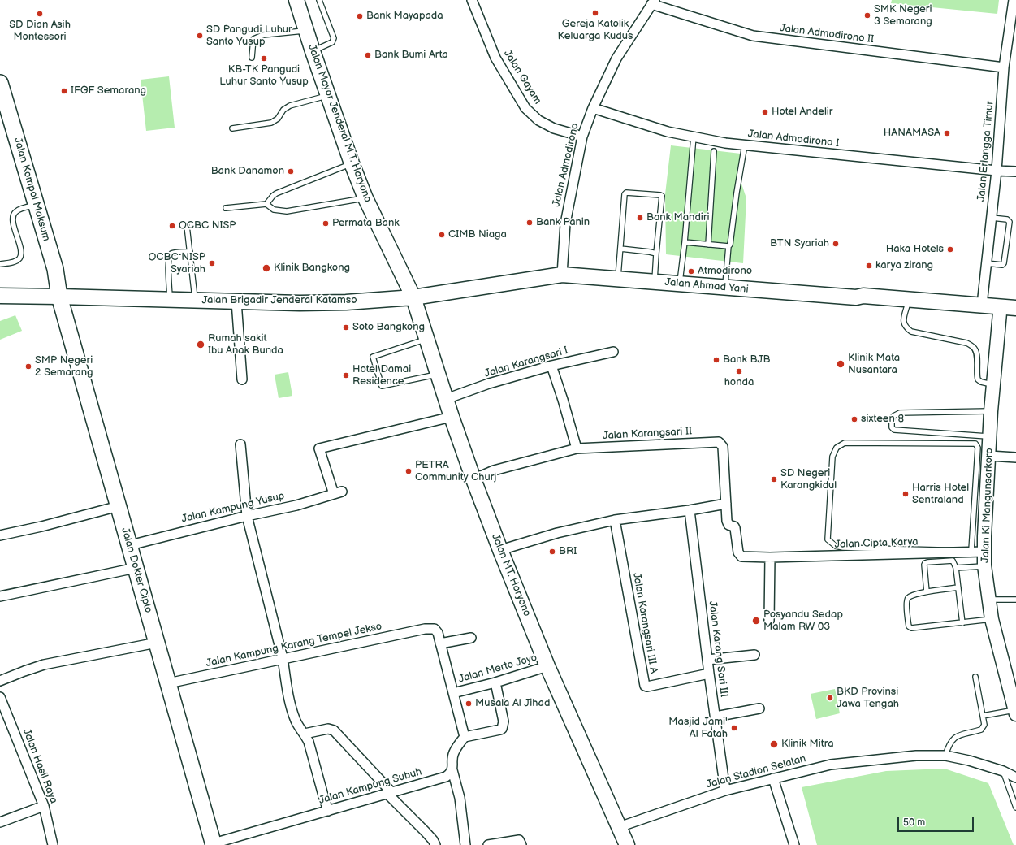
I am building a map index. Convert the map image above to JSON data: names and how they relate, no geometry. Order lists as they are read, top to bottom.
{
  "streets": {
    "highway": ["Jalan Kompol Maksum", "Jalan Dokter Cipto"],
    "main road": [
      "Jalan Mayor Jenderal M.T. Haryono",
      "Jalan Ahmad Yani",
      "Jalan Brigadir Jenderal Katamso",
      "Jalan Ki Mangunsarkoro",
      "Jalan MT. Haryono"
    ],
    "street": [
      "Jalan Admodirono II",
      "Jalan Gayam",
      "Jalan Admodirono I",
      "Jalan Erlangga Timur",
      "Jalan Admodirono",
      "Jalan Karangsari I",
      "Jalan Karangsari II",
      "Jalan Kampung Yusup",
      "Jalan Cipta Karya",
      "Jalan Karangsari III A",
      "Jalan Kampung Karang Tempel Jekso",
      "Jalan Karang Sari III",
      "Jalan Merto Joyo",
      "Jalan Hasil Raya",
      "Jalan Stadion Selatan",
      "Jalan Kampung Subuh"
    ]
  },
  "crossings": [
    ["Jalan Admodirono II", "Jalan Erlangga Timur"],
    ["Jalan Admodirono II", "Jalan Admodirono"],
    ["Jalan Gayam", "Jalan Admodirono"],
    ["Jalan Mayor Jenderal M.T. Haryono", "Jalan Brigadir Jenderal Katamso"],
    ["Jalan Mayor Jenderal M.T. Haryono", "Jalan MT. Haryono"],
    ["Jalan Admodirono I", "Jalan Erlangga Timur"],
    ["Jalan Admodirono I", "Jalan Admodirono"],
    ["Jalan Erlangga Timur", "Jalan Ahmad Yani"],
    ["Jalan Admodirono", "Jalan Ahmad Yani"],
    ["Jalan Admodirono", "Jalan Brigadir Jenderal Katamso"],
    ["Jalan Kompol Maksum", "Jalan Brigadir Jenderal Katamso"],
    ["Jalan Kompol Maksum", "Jalan Dokter Cipto"],
    ["Jalan Ahmad Yani", "Jalan Brigadir Jenderal Katamso"],
    ["Jalan Ahmad Yani", "Jalan Ki Mangunsarkoro"],
    ["Jalan Brigadir Jenderal Katamso", "Jalan Dokter Cipto"],
    ["Jalan Brigadir Jenderal Katamso", "Jalan MT. Haryono"],
    ["Jalan Karangsari I", "Jalan MT. Haryono"],
    ["Jalan Karangsari II", "Jalan Cipta Karya"],
    ["Jalan Karangsari II", "Jalan MT. Haryono"],
    ["Jalan Ki Mangunsarkoro", "Jalan Cipta Karya"],
    ["Jalan Kampung Yusup", "Jalan Dokter Cipto"],
    ["Jalan Kampung Yusup", "Jalan MT. Haryono"],
    ["Jalan Dokter Cipto", "Jalan Kampung Karang Tempel Jekso"],
    ["Jalan Dokter Cipto", "Jalan Kampung Subuh"],
    ["Jalan MT. Haryono", "Jalan Merto Joyo"],
    ["Jalan MT. Haryono", "Jalan Stadion Selatan"],
    ["Jalan Karangsari III A", "Jalan Karang Sari III"],
    ["Jalan Kampung Karang Tempel Jekso", "Jalan Merto Joyo"],
    ["Jalan Karang Sari III", "Jalan Stadion Selatan"]
  ],
  "places": [
    "Gereja Katolik Keluarga Kudus",
    "SD Dian Asih Montessori",
    "SMK Negeri 3 Semarang",
    "Bank Mayapada",
    "SD Pangudi Luhur Santo Yusup",
    "Bank Bumi Arta",
    "KB-TK Pangudi Luhur Santo Yusup",
    "IFGF Semarang",
    "Hotel Andelir",
    "HANAMASA",
    "Bank Danamon",
    "Bank Mandiri",
    "Bank Panin",
    "Permata Bank",
    "OCBC NISP",
    "CIMB Niaga",
    "BTN Syariah",
    "Haka Hotels",
    "OCBC NISP Syariah",
    "karya zirang",
    "Klinik Bangkong",
    "Atmodirono",
    "Soto Bangkong",
    "Rumah sakit Ibu Anak Bunda",
    "Bank BJB",
    "Klinik Mata Nusantara",
    "SMP Negeri 2 Semarang",
    "honda",
    "Hotel Damai Residence",
    "sixteen 8",
    "PETRA Community Churj",
    "SD Negeri Karangkidul",
    "Harris Hotel Sentraland",
    "BRI",
    "Posyandu Sedap Malam RW 03",
    "BKD Provinsi Jawa Tengah",
    "Musala Al Jihad",
    "Masjid Jami' Al Fatah",
    "Klinik Mitra"
  ],
  "scale_bar": "50 m"
}
